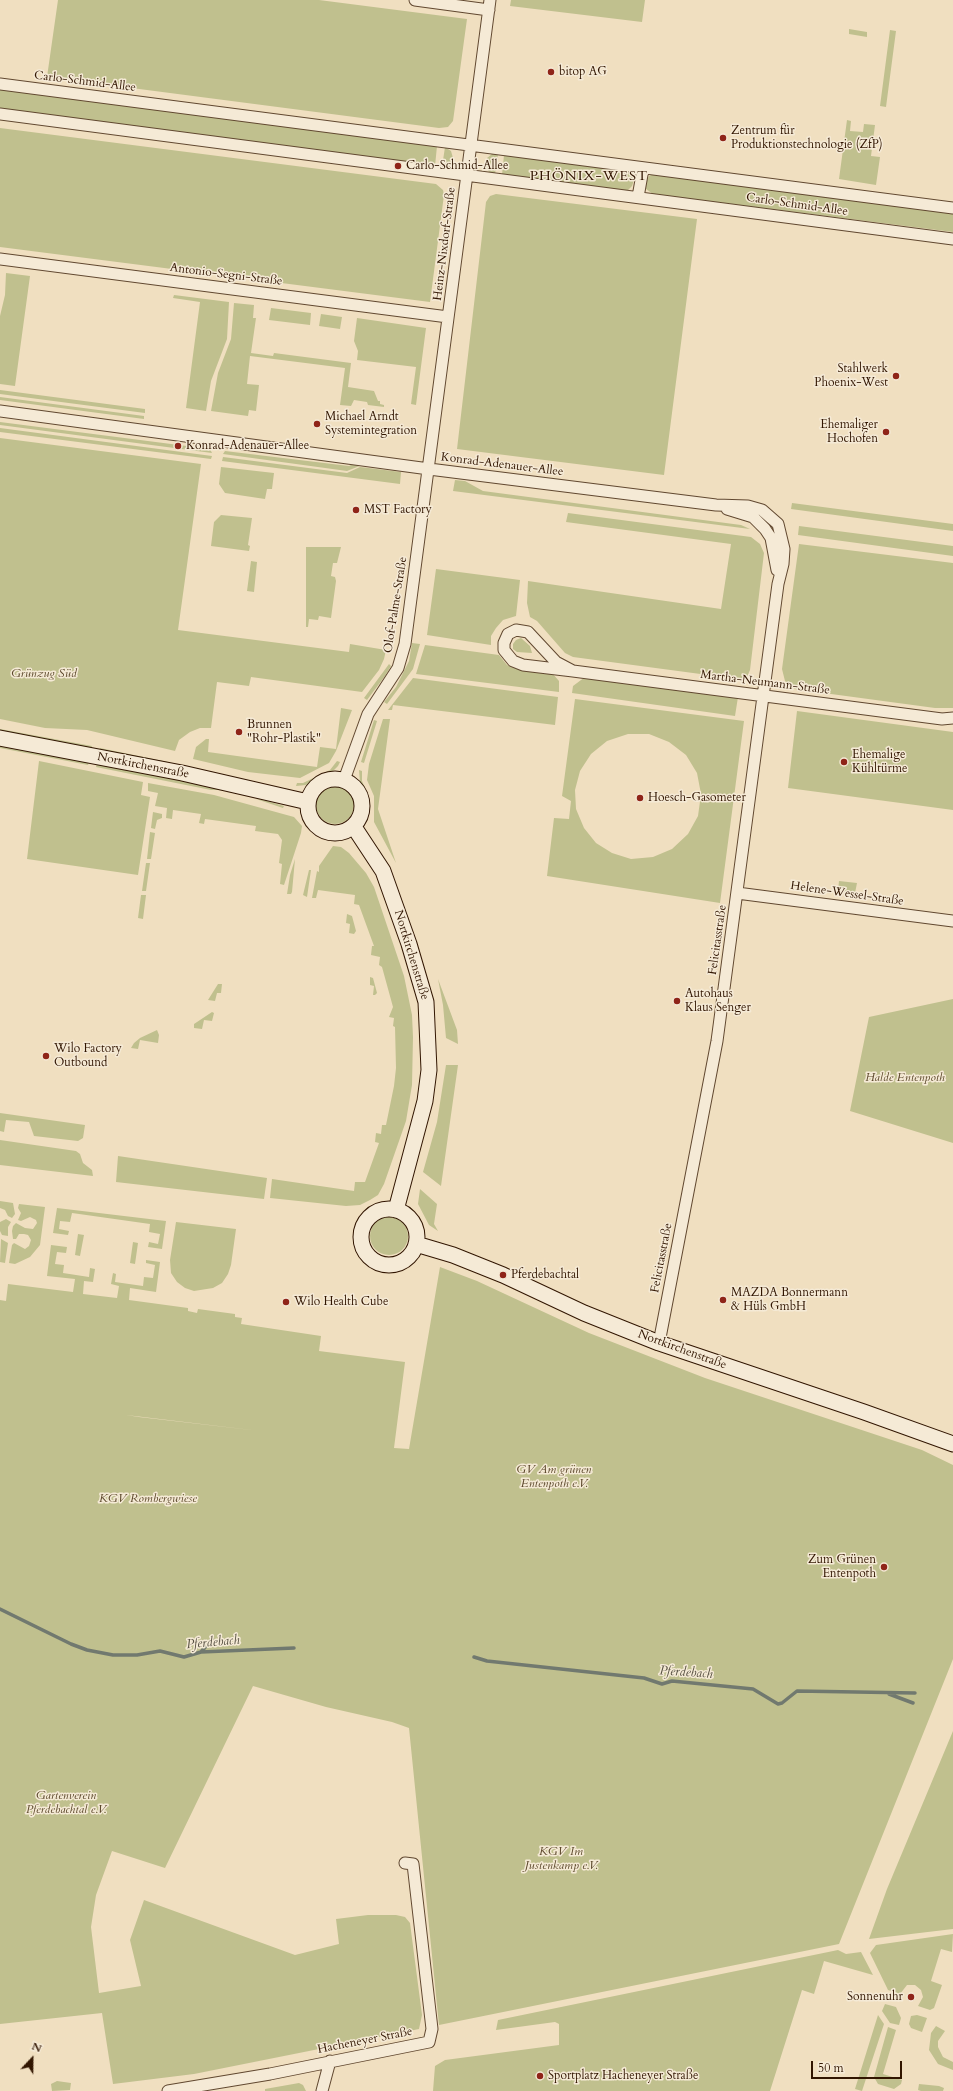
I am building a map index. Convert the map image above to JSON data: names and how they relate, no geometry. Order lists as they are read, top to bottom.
{
  "streets": {
    "main road": ["Nortkirchenstraße"],
    "street": [
      "Carlo-Schmid-Allee",
      "Heinz-Nixdorf-Straße",
      "Antonio-Segni-Straße",
      "Konrad-Adenauer-Allee",
      "Olof-Palme-Straße",
      "Martha-Neumann-Straße",
      "Helene-Wessel-Straße",
      "Felicitasstraße",
      "Hacheneyer Straße"
    ]
  },
  "crossings": [
    ["Carlo-Schmid-Allee", "Heinz-Nixdorf-Straße"],
    ["Heinz-Nixdorf-Straße", "Antonio-Segni-Straße"],
    ["Heinz-Nixdorf-Straße", "Konrad-Adenauer-Allee"],
    ["Heinz-Nixdorf-Straße", "Olof-Palme-Straße"],
    ["Konrad-Adenauer-Allee", "Olof-Palme-Straße"],
    ["Konrad-Adenauer-Allee", "Felicitasstraße"],
    ["Olof-Palme-Straße", "Nortkirchenstraße"],
    ["Martha-Neumann-Straße", "Felicitasstraße"],
    ["Nortkirchenstraße", "Felicitasstraße"],
    ["Helene-Wessel-Straße", "Felicitasstraße"]
  ],
  "districts": ["PHÖNIX-WEST"],
  "water": ["Pferdebach"],
  "parks": [
    "Grünzug Süd",
    "Halde Entenpoth",
    "GV Am grünen Entenpoth e.V.",
    "KGV Rombergwiese",
    "Gartenverein Pferdebachtal e.V.",
    "KGV Im Justenkamp e.V."
  ],
  "places": [
    "bitop AG",
    "Zentrum für Produktionstechnologie (ZfP)",
    "Carlo-Schmid-Allee",
    "Stahlwerk Phoenix-West",
    "Michael Arndt Systemintegration",
    "Ehemaliger Hochofen",
    "Konrad-Adenauer-Allee",
    "MST Factory",
    "Brunnen \"Rohr-Plastik\"",
    "Ehemalige Kühltürme",
    "Hoesch-Gasometer",
    "Autohaus Klaus Senger",
    "Wilo Factory Outbound",
    "Pferdebachtal",
    "MAZDA Bonnermann & Hüls GmbH",
    "Wilo Health Cube",
    "Zum Grünen Entenpoth",
    "Sonnenuhr",
    "Sportplatz Hacheneyer Straße"
  ],
  "scale_bar": "50 m",
  "north": "top"
}
